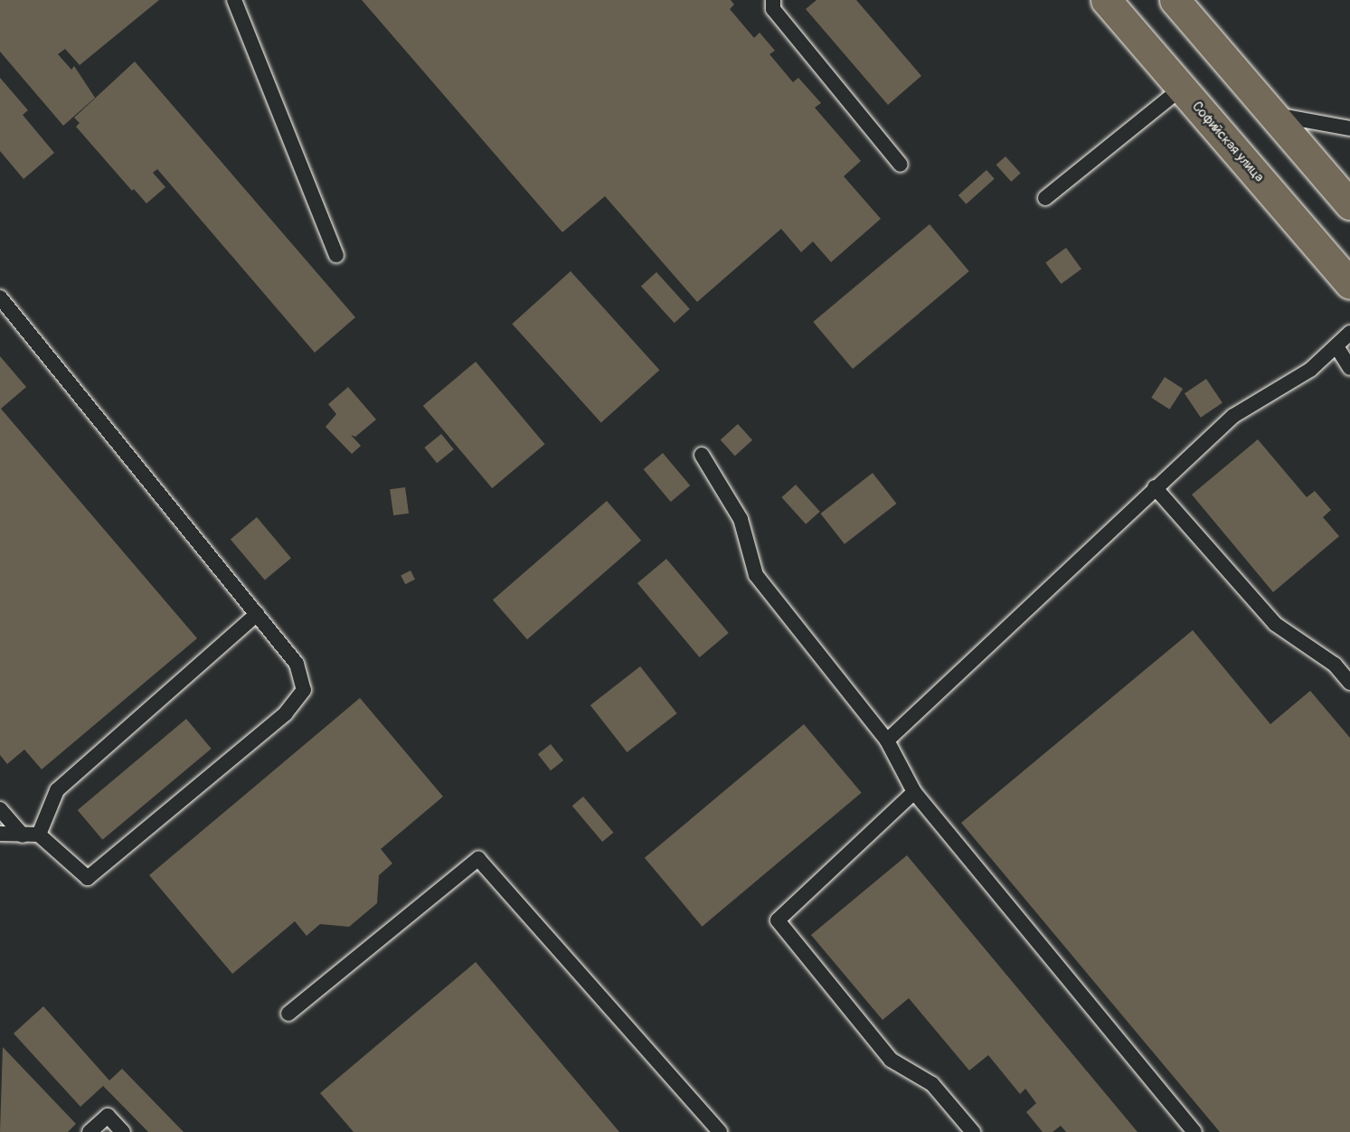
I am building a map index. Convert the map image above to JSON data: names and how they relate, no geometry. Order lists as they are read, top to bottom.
{
  "streets": {
    "main road": ["Софийская улица"]
  }
}
